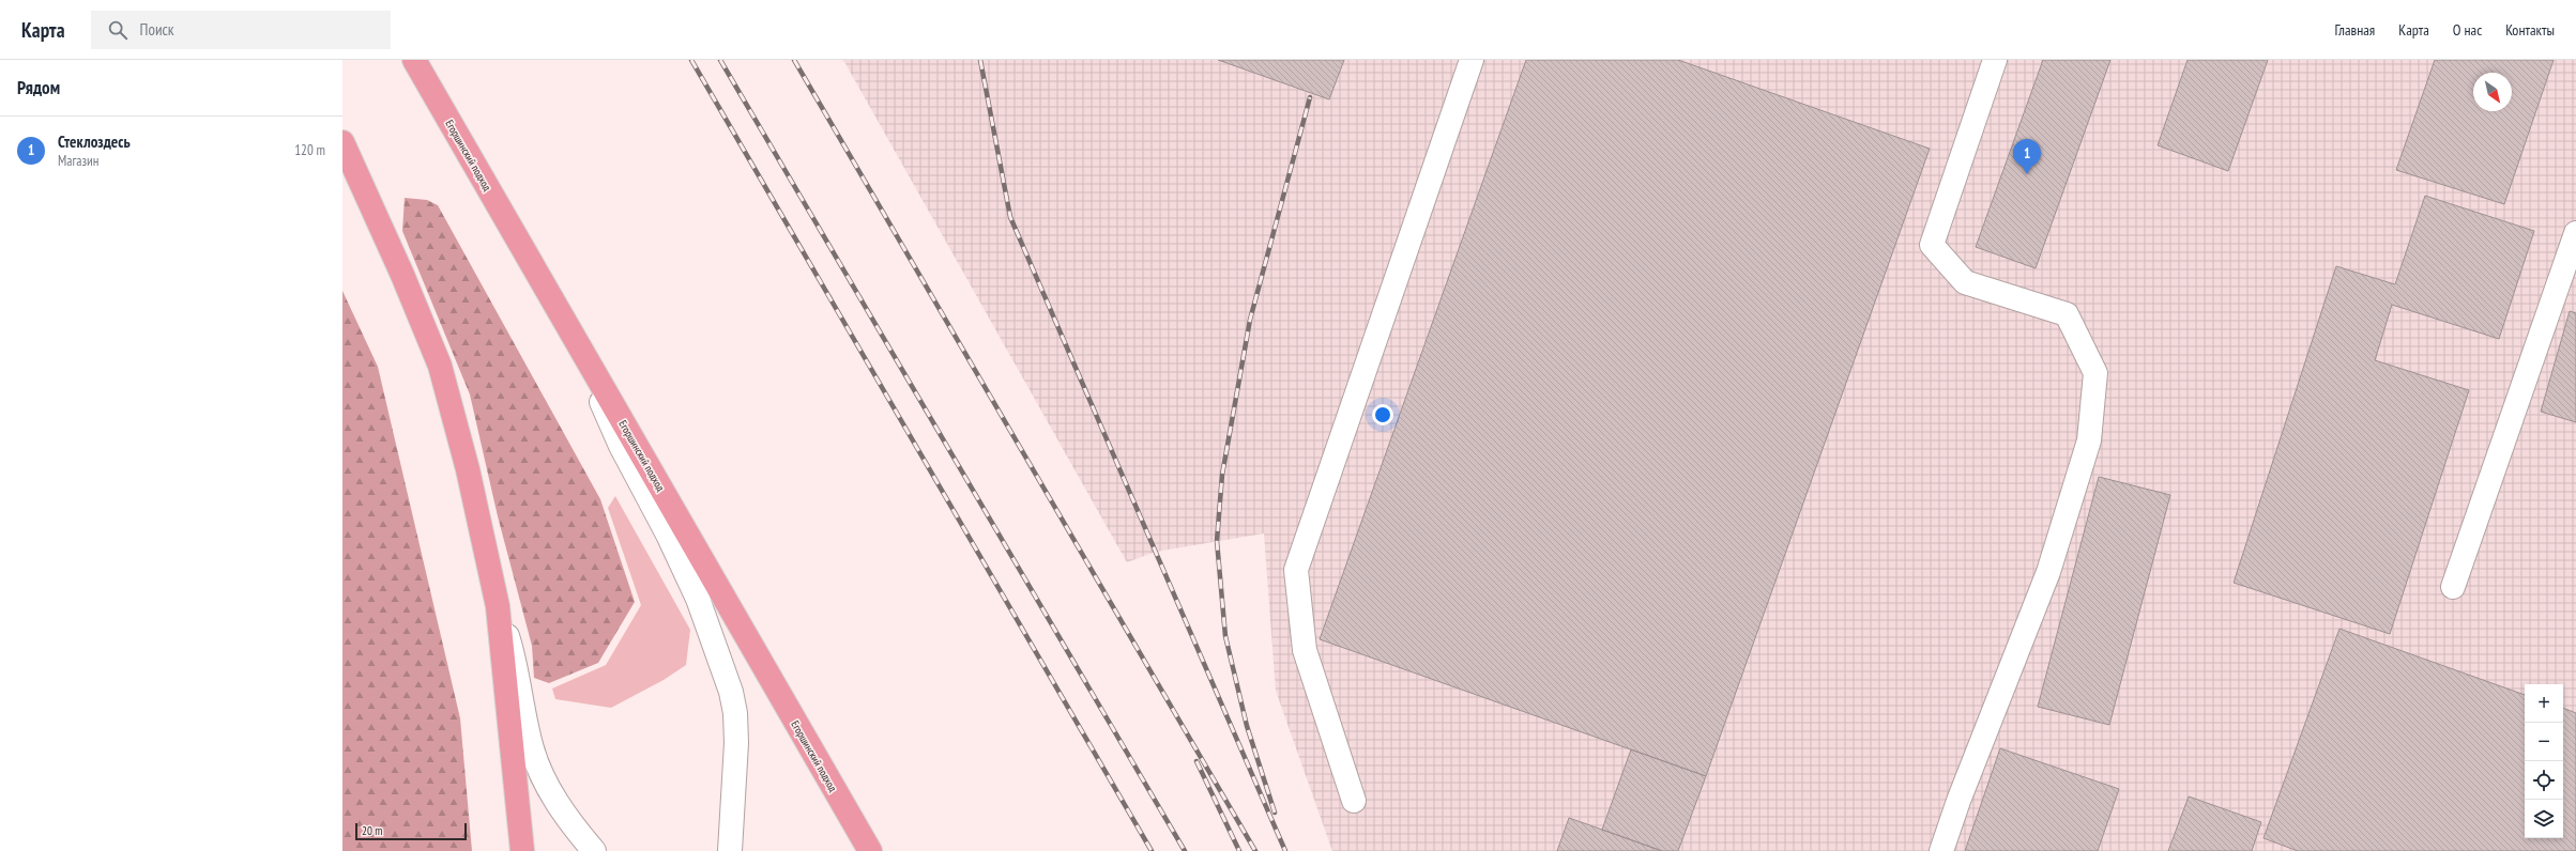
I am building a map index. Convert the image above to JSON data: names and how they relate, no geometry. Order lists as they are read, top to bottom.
{
  "streets": {
    "main road": ["Егоршинский подход"]
  },
  "scale_bar": "20 m",
  "north": "bottom right",
  "page": {
    "header": "Карта",
    "search": "Поиск",
    "nav": [
      "Главная",
      "Карта",
      "О нас",
      "Контакты"
    ],
    "heading": "Рядом",
    "list": [
      {
        "mark": "1",
        "name": "Стеклоздесь",
        "note": "Магазин",
        "value": "120 m"
      }
    ],
    "pins": "1",
    "map_buttons": ["+", "−"],
    "scale": "20 m"
  }
}
